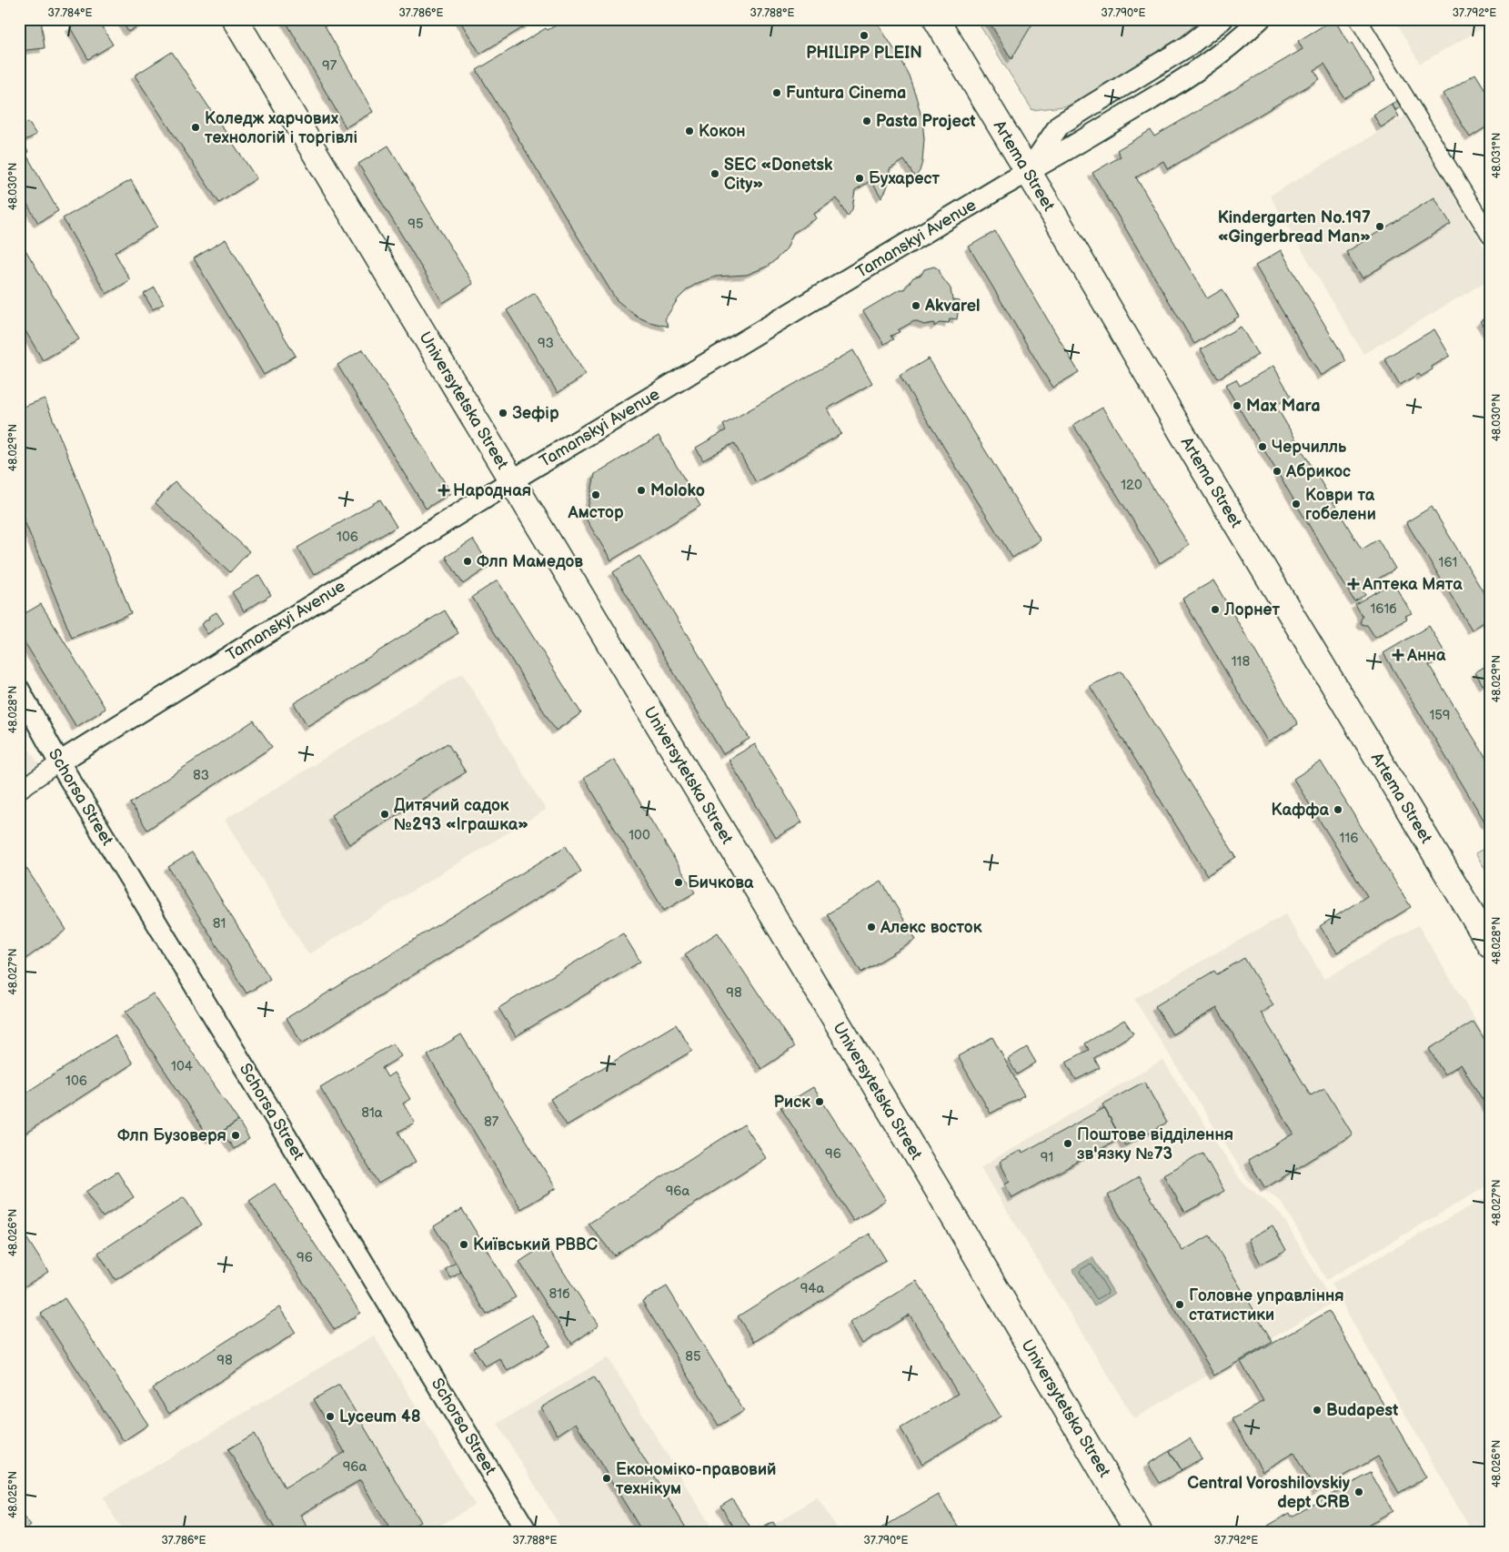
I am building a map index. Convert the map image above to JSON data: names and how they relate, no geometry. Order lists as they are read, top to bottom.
{
  "streets": {
    "main road": ["Artema Street", "Universytetska Street"],
    "street": ["Tamanskyi Avenue", "Schorsa Street"]
  },
  "crossings": [
    ["Artema Street", "Tamanskyi Avenue"],
    ["Tamanskyi Avenue", "Universytetska Street"],
    ["Tamanskyi Avenue", "Schorsa Street"]
  ],
  "places": {
    "other": [
      "PHILIPP PLEIN",
      "Funtura Cinema",
      "Pasta Project",
      "Коледж харчових технологій і торгівлі",
      "Кокон",
      "SEC «Donetsk Cіty»",
      "Бухарест",
      "Kindergarten No.197 «Gingerbread Man»",
      "Akvarel",
      "Max Mara",
      "Зефір",
      "Черчилль",
      "Абрикос",
      "Moloko",
      "Амстор",
      "Коври та гобелени",
      "Флп Мамедов",
      "Лорнет",
      "Каффа",
      "Дитячий садок №293 «Іграшка»",
      "Бичкова",
      "Алекс восток",
      "Риск",
      "Флп Бузоверя",
      "Поштове відділення зв'язку №73",
      "Київський РВВС",
      "Головне управління статистики",
      "Budapest",
      "Lyceum 48",
      "Економіко-правовий технікум",
      "Central Voroshilovskiy dept CRB"
    ],
    "health": ["Народная", "Аптека Мята", "Анна"]
  },
  "house_numbers": [
    "97",
    "95",
    "93",
    "120",
    "106",
    "161",
    "161б",
    "118",
    "159",
    "83",
    "100",
    "116",
    "81",
    "98",
    "104",
    "106",
    "81а",
    "87",
    "96",
    "91",
    "96а",
    "96",
    "94а",
    "81б",
    "85",
    "98",
    "96а"
  ],
  "coordinates": [
    "37.784°E",
    "37.786°E",
    "37.788°E",
    "37.790°E",
    "37.792°E",
    "48.031°N",
    "48.030°N",
    "48.029°N",
    "48.028°N",
    "48.027°N",
    "48.026°N",
    "48.025°N"
  ]
}
